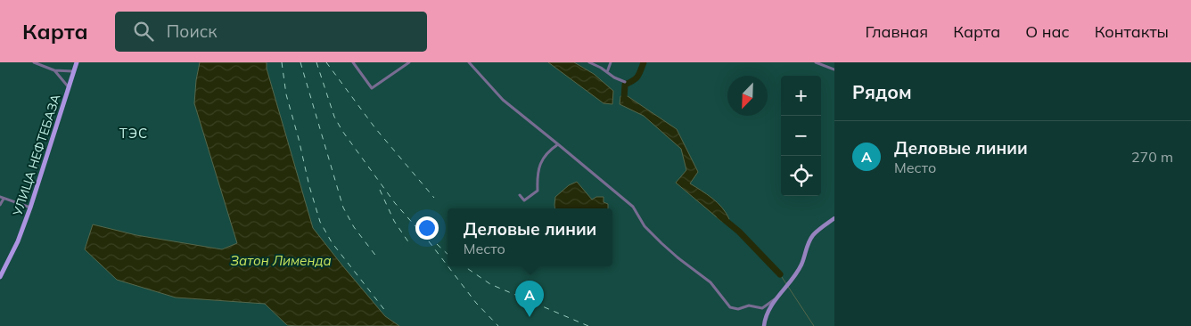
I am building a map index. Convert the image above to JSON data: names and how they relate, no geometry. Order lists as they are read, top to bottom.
{
  "streets": {
    "main road": ["УЛИЦА НЕФТЕБАЗА"]
  },
  "districts": ["ТЭС"],
  "water": ["Затон Лименда"],
  "north": "bottom left",
  "page": {
    "header": "Карта",
    "search": "Поиск",
    "nav": [
      "Главная",
      "Карта",
      "О нас",
      "Контакты"
    ],
    "heading": "Рядом",
    "map_buttons": ["+", "−"],
    "list": [
      {
        "mark": "A",
        "name": "Деловые линии",
        "note": "Место",
        "value": "270 m"
      }
    ],
    "popup": ["Деловые линии", "Место"],
    "pins": "A"
  }
}
